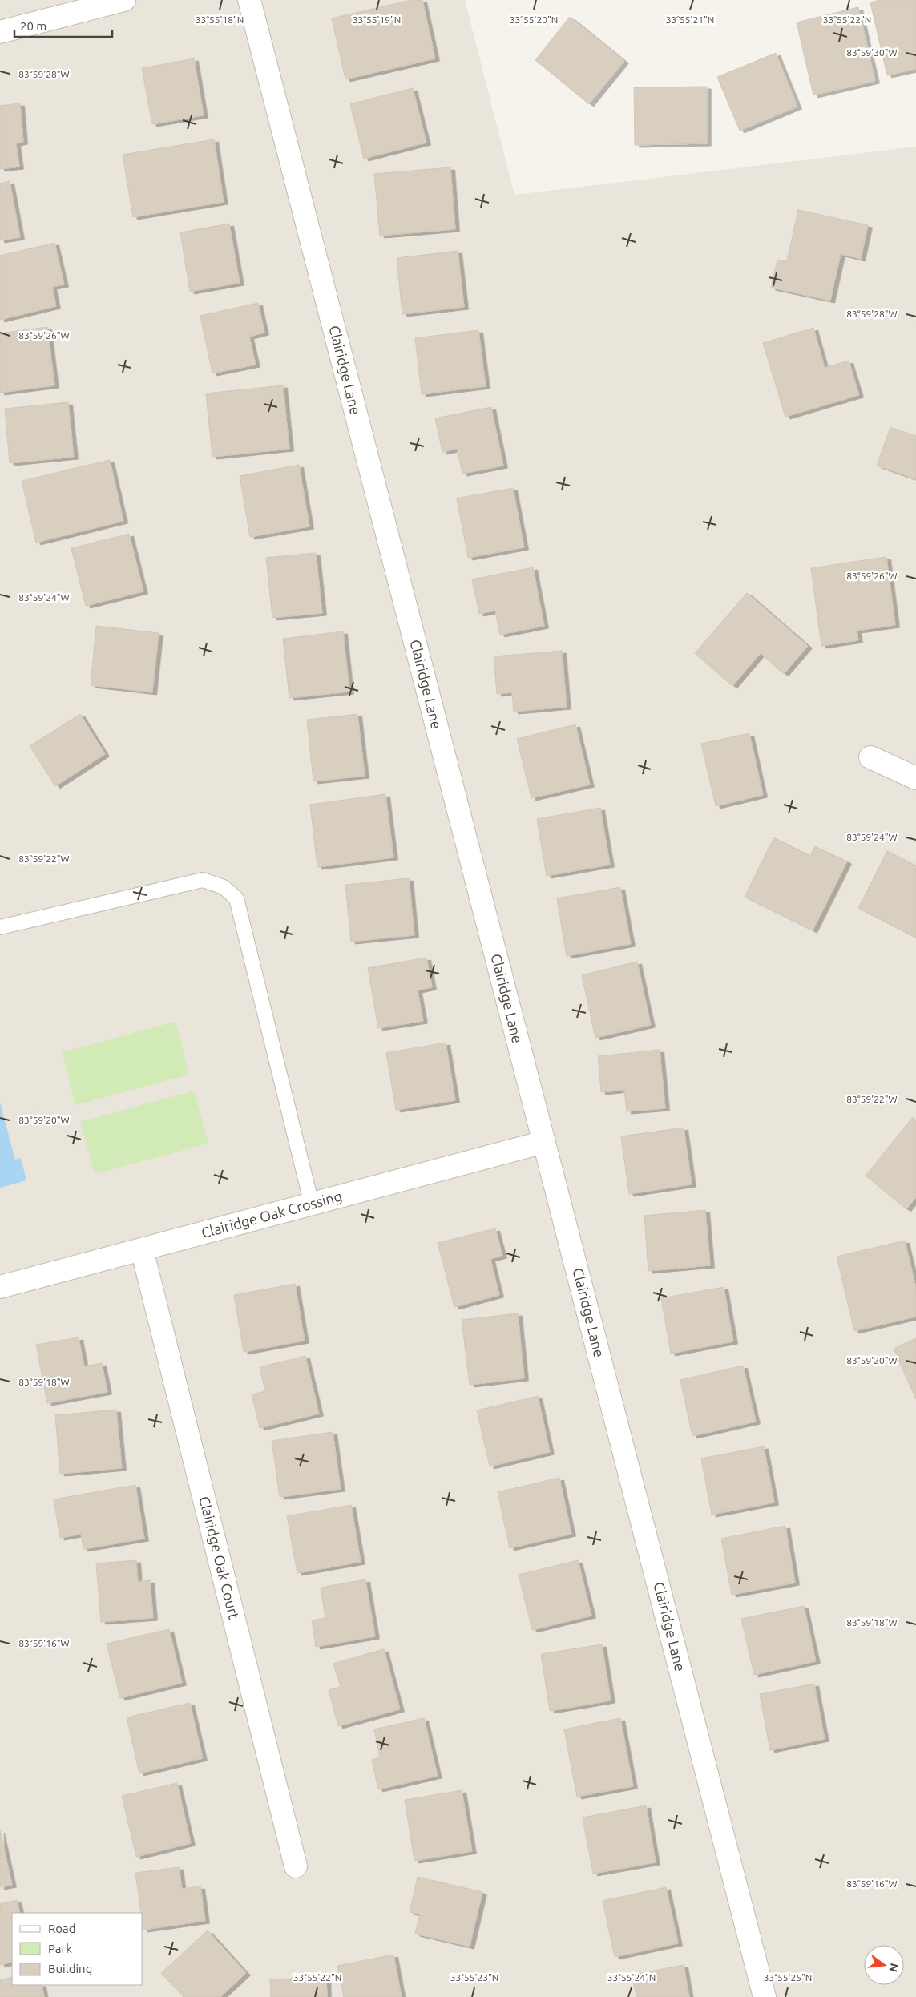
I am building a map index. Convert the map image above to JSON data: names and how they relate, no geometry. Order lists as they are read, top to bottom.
{
  "streets": {
    "street": ["Clairidge Lane", "Clairidge Oak Crossing", "Clairidge Oak Court"]
  },
  "crossings": [
    ["Clairidge Lane", "Clairidge Oak Crossing"],
    ["Clairidge Oak Crossing", "Clairidge Oak Court"]
  ],
  "legend": ["Road", "Park", "Building"],
  "scale_bar": "20 m",
  "north": "right",
  "coordinates": [
    "33°55'18\"N",
    "33°55'19\"N",
    "33°55'20\"N",
    "33°55'21\"N",
    "33°55'22\"N",
    "83°59'30\"W",
    "83°59'28\"W",
    "83°59'26\"W",
    "83°59'24\"W",
    "83°59'22\"W",
    "83°59'20\"W",
    "83°59'18\"W",
    "83°59'16\"W",
    "33°55'23\"N",
    "33°55'24\"N",
    "33°55'25\"N"
  ]
}
